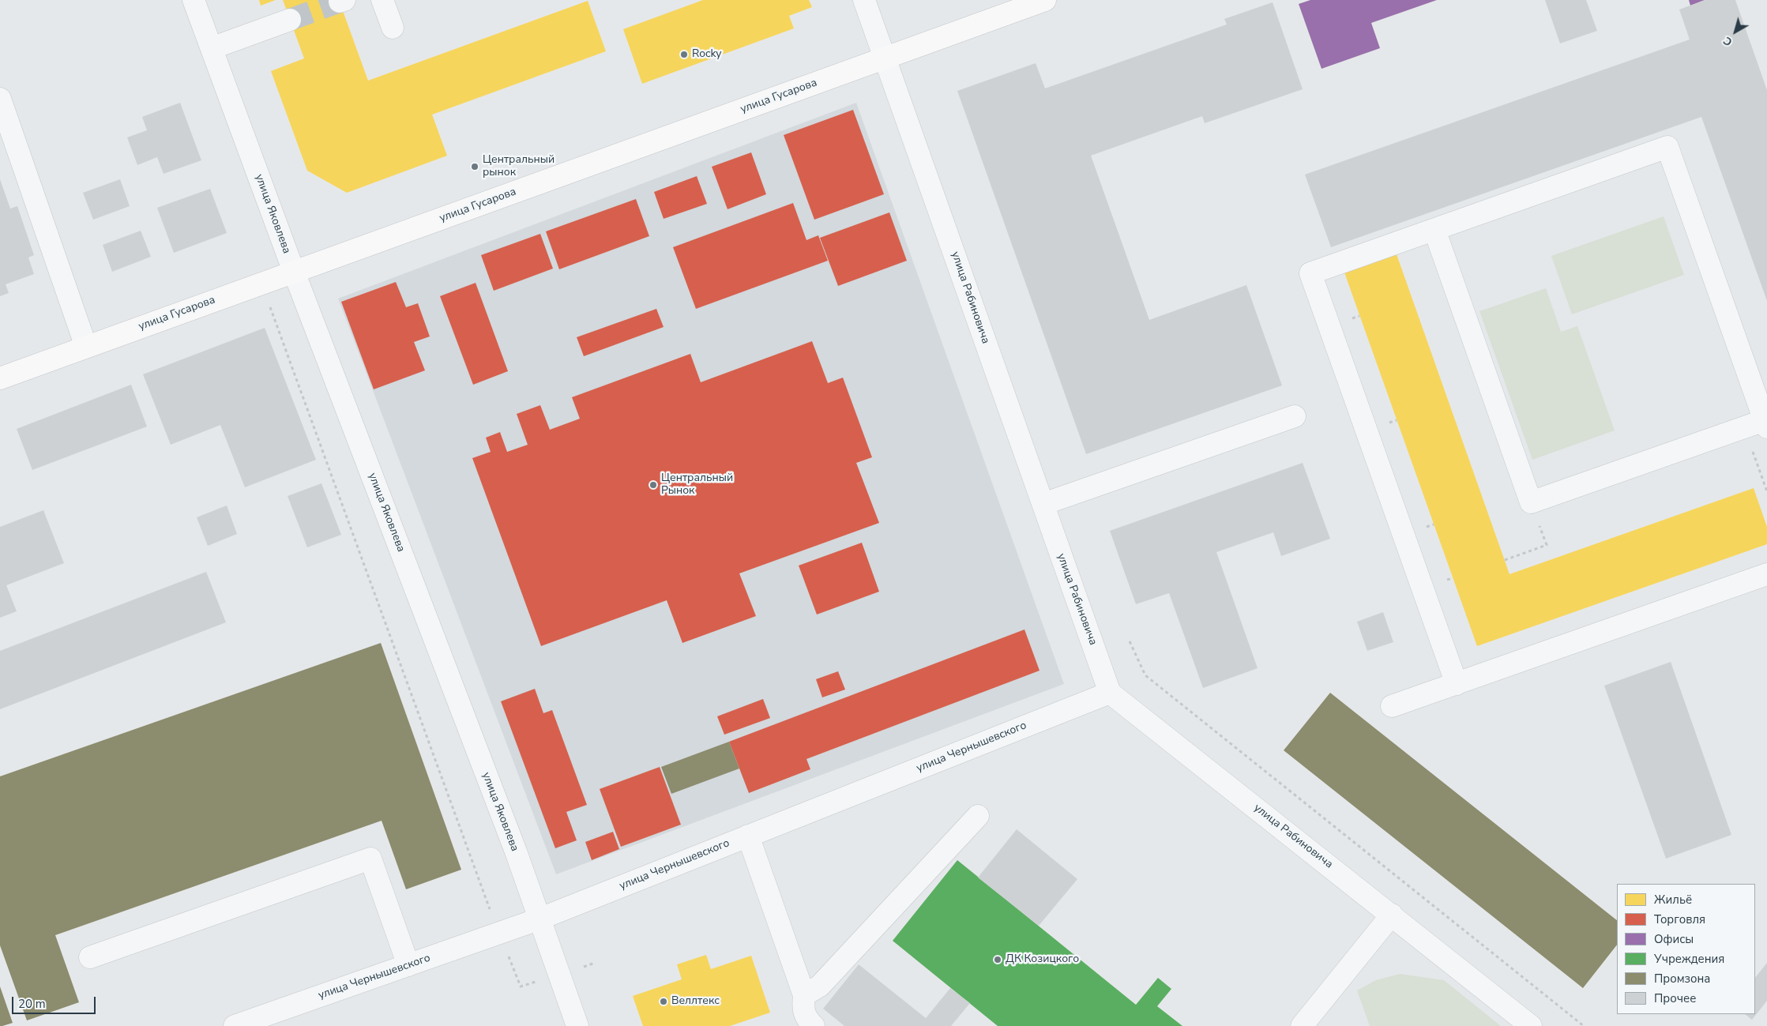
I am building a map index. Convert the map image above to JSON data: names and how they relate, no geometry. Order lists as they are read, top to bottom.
{
  "streets": {
    "main road": ["улица Гусарова"],
    "street": ["улица Яковлева", "улица Рабиновича", "улица Чернышевского"]
  },
  "crossings": [
    ["улица Гусарова", "улица Яковлева"],
    ["улица Гусарова", "улица Рабиновича"],
    ["улица Яковлева", "улица Чернышевского"],
    ["улица Рабиновича", "улица Чернышевского"]
  ],
  "places": [
    "Rocky",
    "Центральный рынок",
    "Центральный Рынок",
    "ДК Козицкого",
    "Веллтекс"
  ],
  "legend": [
    "Жильё",
    "Торговля",
    "Офисы",
    "Учреждения",
    "Промзона",
    "Прочее"
  ],
  "scale_bar": "20 m",
  "north": "bottom left"
}
